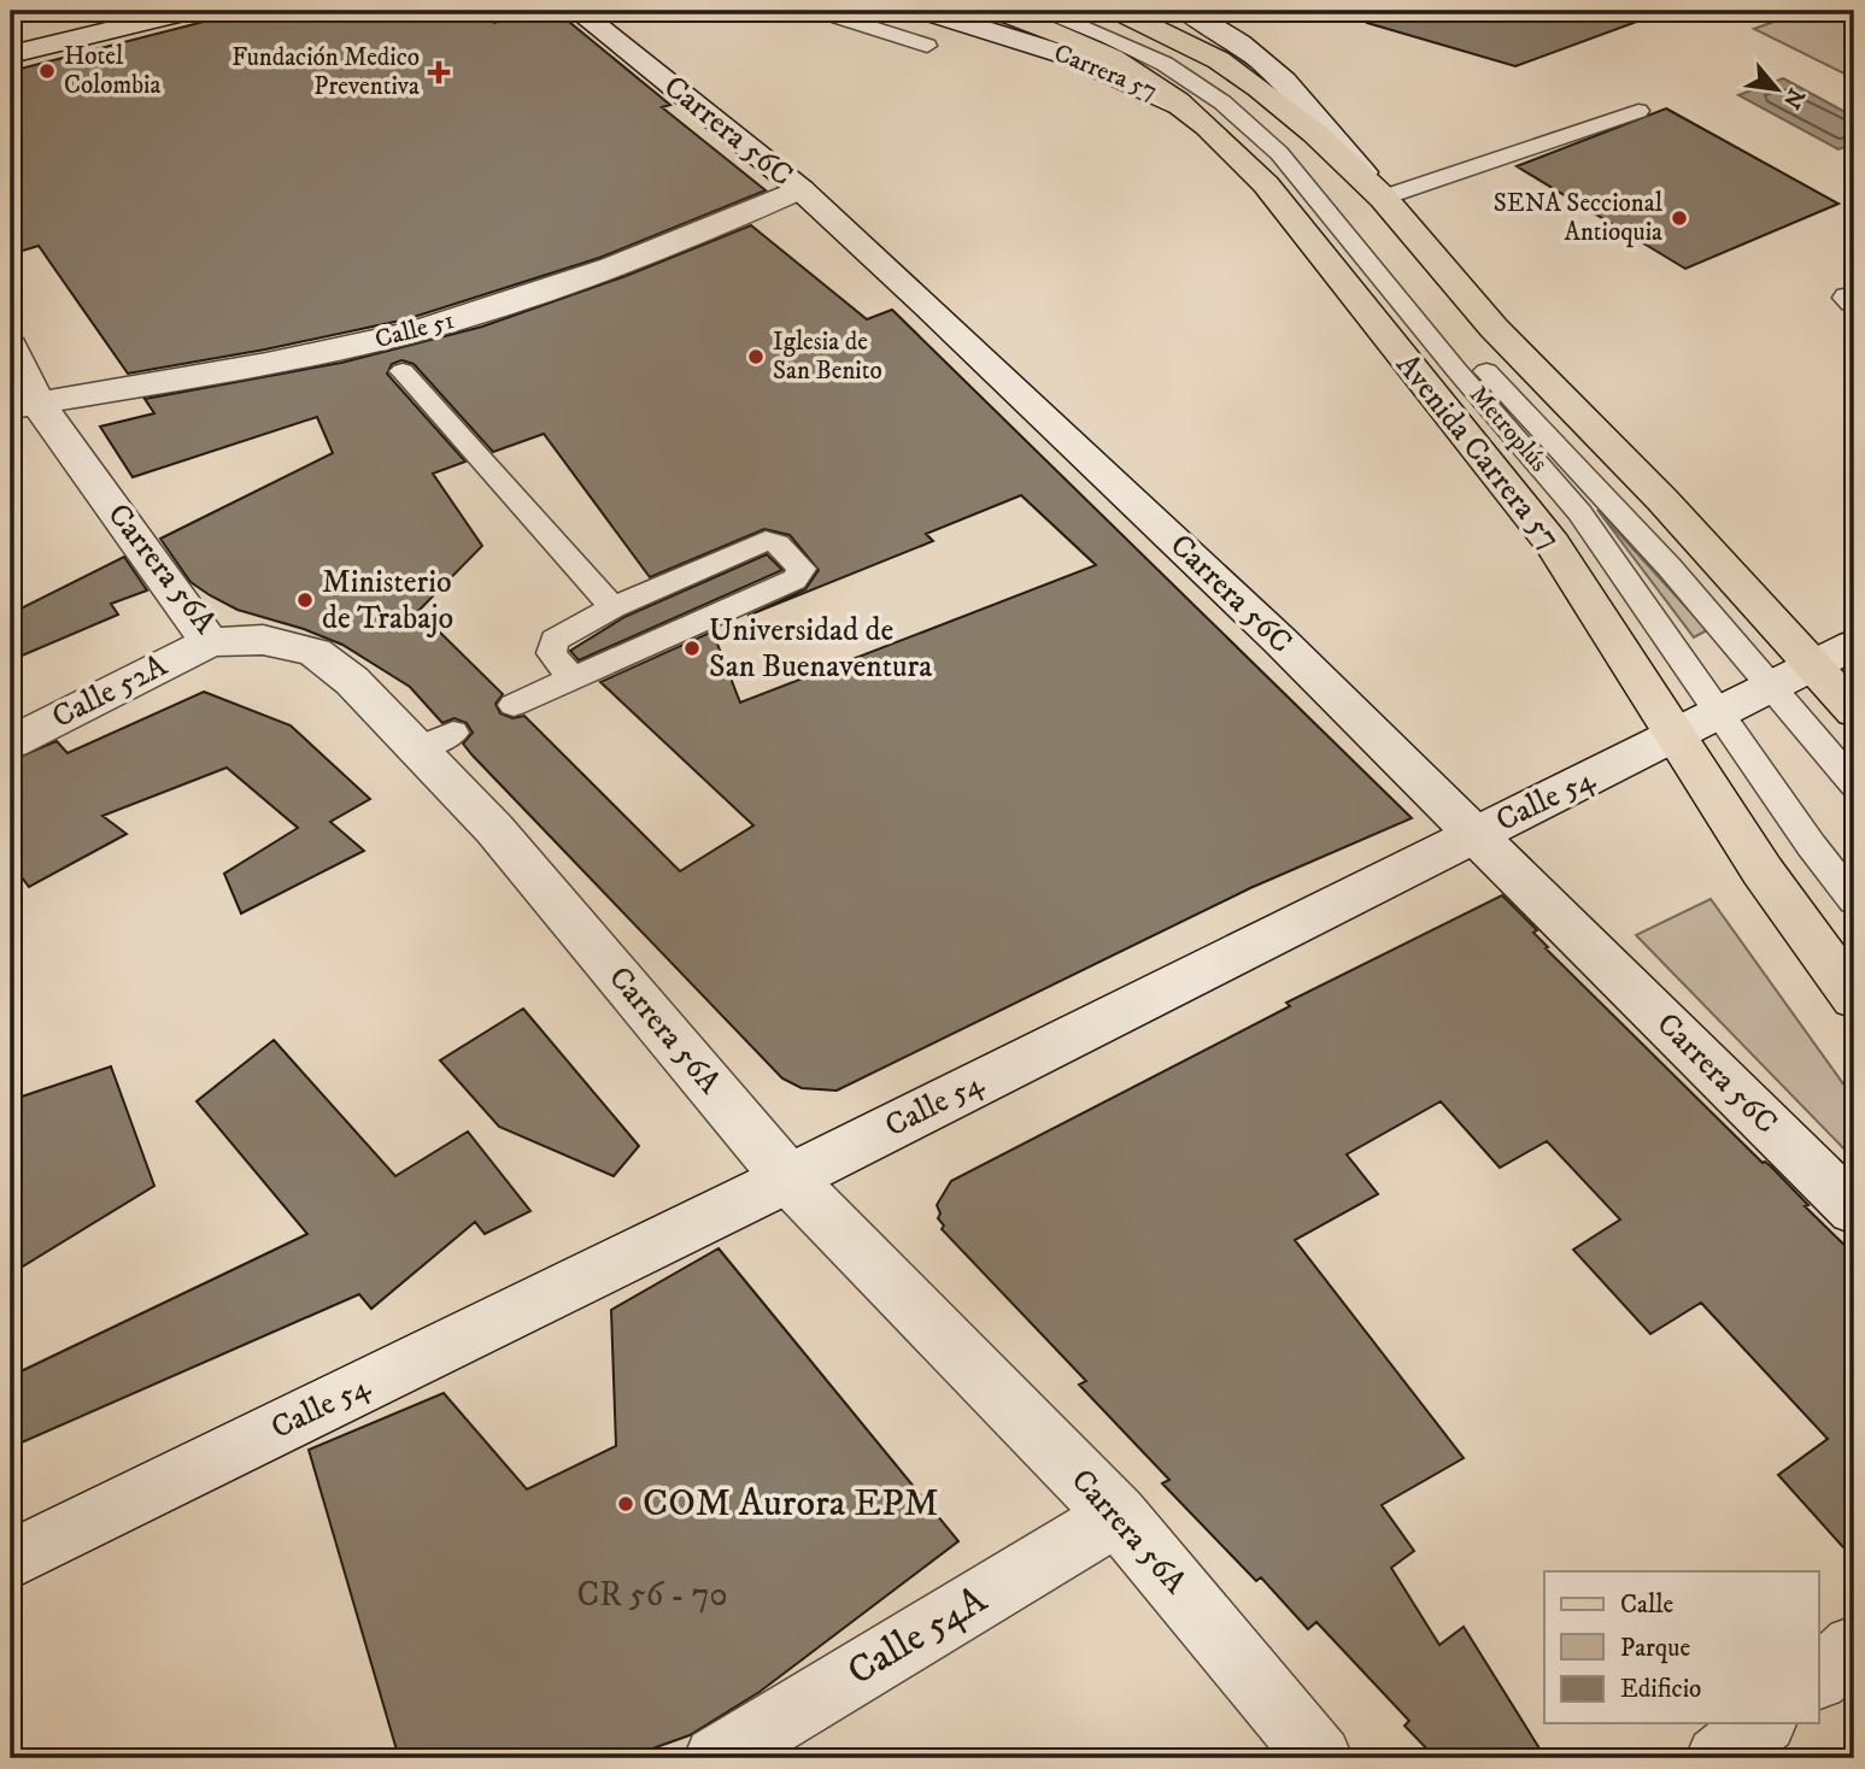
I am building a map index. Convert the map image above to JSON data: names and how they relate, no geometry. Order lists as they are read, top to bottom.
{
  "streets": {
    "main road": ["Avenida Carrera 57"],
    "street": [
      "Carrera 57",
      "Carrera 56C",
      "Calle 51",
      "Carrera 56A",
      "Calle 52A",
      "Calle 54",
      "Calle 54A"
    ],
    "lane": ["Metroplús"]
  },
  "crossings": [
    ["Carrera 57", "Avenida Carrera 57"],
    ["Carrera 56C", "Calle 51"],
    ["Carrera 56C", "Calle 54"],
    ["Calle 51", "Carrera 56A"],
    ["Metroplús", "Calle 54"],
    ["Avenida Carrera 57", "Calle 54"],
    ["Carrera 56A", "Calle 52A"],
    ["Carrera 56A", "Calle 54"],
    ["Carrera 56A", "Calle 54A"]
  ],
  "places": {
    "other": [
      "Hotel Colombia",
      "SENA Seccional Antioquia",
      "Iglesia de San Benito",
      "Ministerio de Trabajo",
      "Universidad de San Buenaventura",
      "COM Aurora EPM"
    ],
    "health": ["Fundación Medico Preventiva"]
  },
  "house_numbers": ["CR 56 - 70"],
  "legend": ["Calle", "Parque", "Edificio"],
  "north": "bottom right"
}
